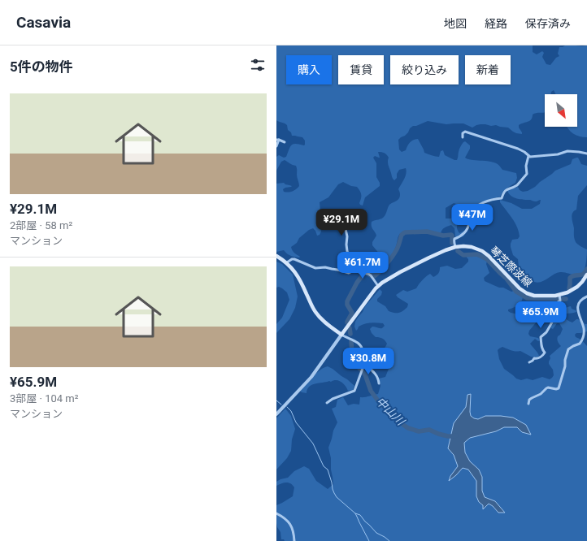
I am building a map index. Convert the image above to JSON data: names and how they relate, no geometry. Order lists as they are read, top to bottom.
{
  "streets": {
    "main road": ["琴芝際波線"]
  },
  "water": ["中山川"],
  "north": "bottom right",
  "page": {
    "header": "Casavia",
    "nav": ["地図", "経路", "保存済み"],
    "heading": "5件の物件",
    "chip": [
      "購入",
      "賃貸",
      "絞り込み",
      "新着"
    ],
    "list": [
      {
        "name": "¥29.1M",
        "note": "2部屋 · 58 m² · マンション"
      },
      {
        "name": "¥65.9M",
        "note": "3部屋 · 104 m² · マンション"
      }
    ],
    "price": [
      "¥47M",
      "¥29.1M",
      "¥61.7M",
      "¥65.9M",
      "¥30.8M"
    ]
  }
}
